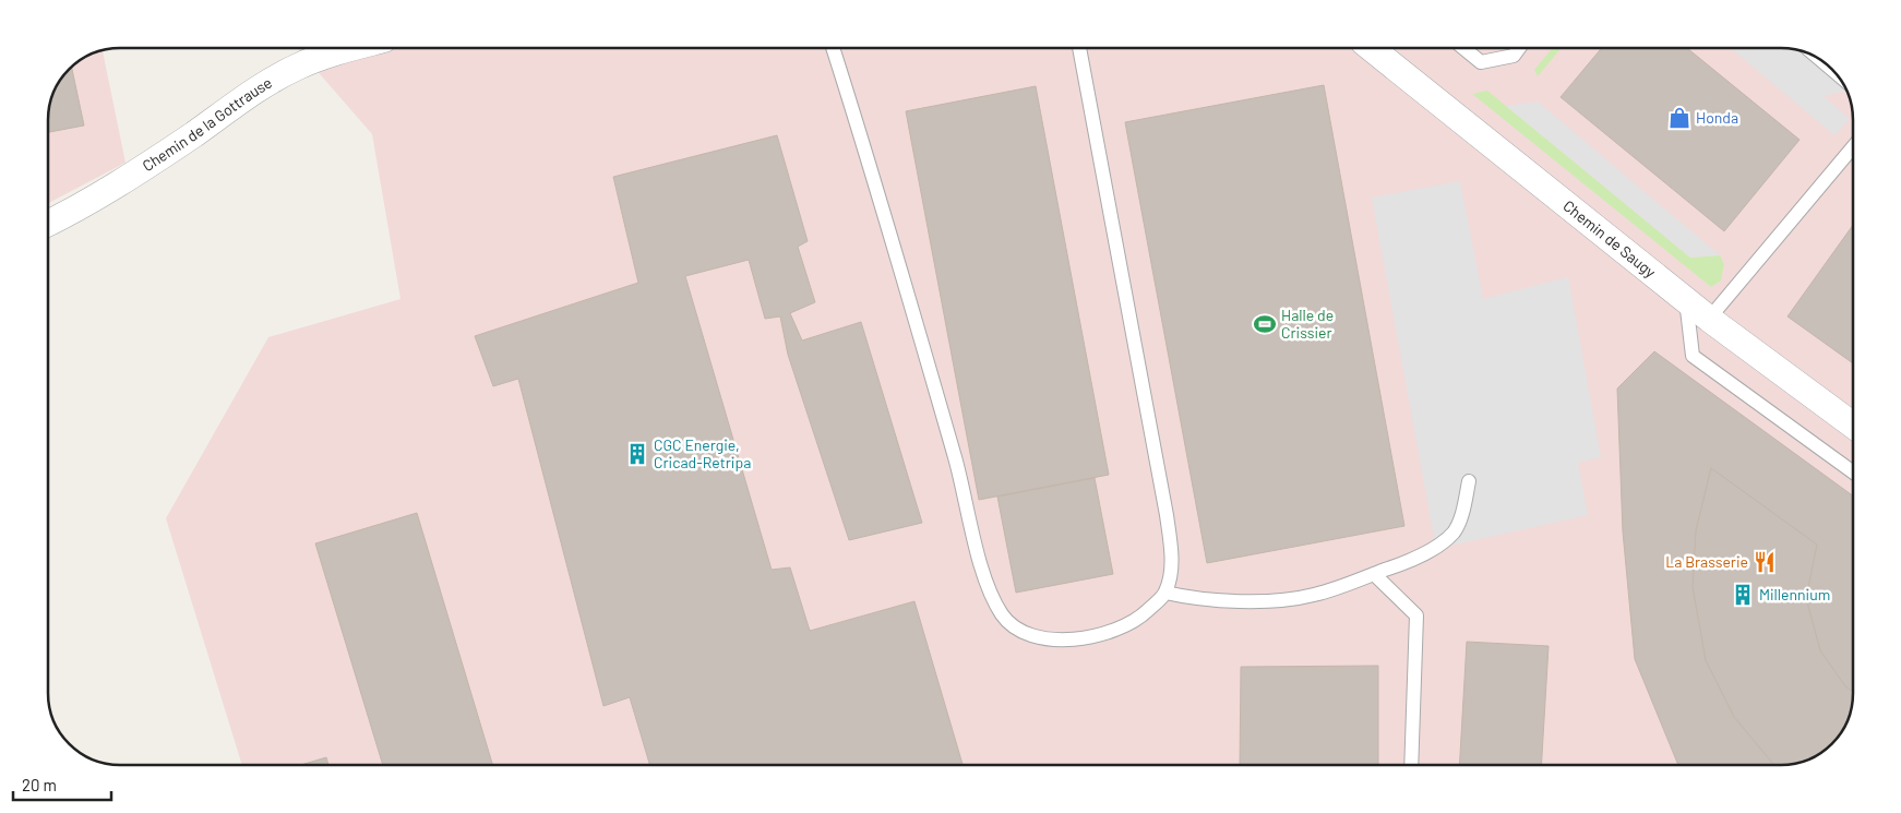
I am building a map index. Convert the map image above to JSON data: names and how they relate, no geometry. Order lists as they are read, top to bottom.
{
  "streets": {
    "street": ["Chemin de la Gottrause", "Chemin de Saugy"]
  },
  "places": {
    "shop": ["Honda"],
    "sports": ["Halle de Crissier"],
    "building": ["CGC Energie, Cricad-Retripa", "Millennium"],
    "restaurant": ["La Brasserie"]
  },
  "scale_bar": "20 m"
}
